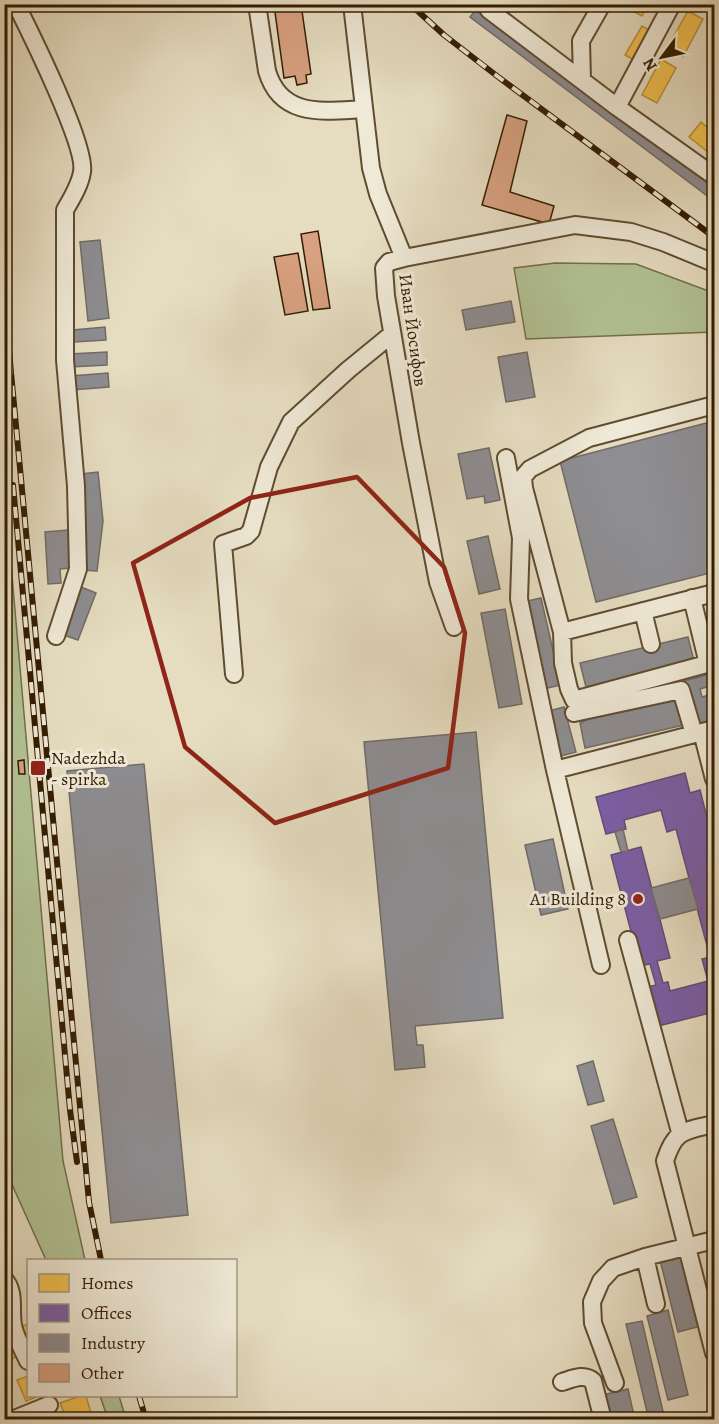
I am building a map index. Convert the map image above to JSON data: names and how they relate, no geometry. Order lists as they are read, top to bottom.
{
  "streets": {
    "street": ["Иван Йосифов"]
  },
  "places": {
    "transit": ["Nadezhda - spirka"],
    "other": ["A1 Building 8"]
  },
  "legend": [
    "Homes",
    "Offices",
    "Industry",
    "Other"
  ],
  "north": "bottom left"
}
